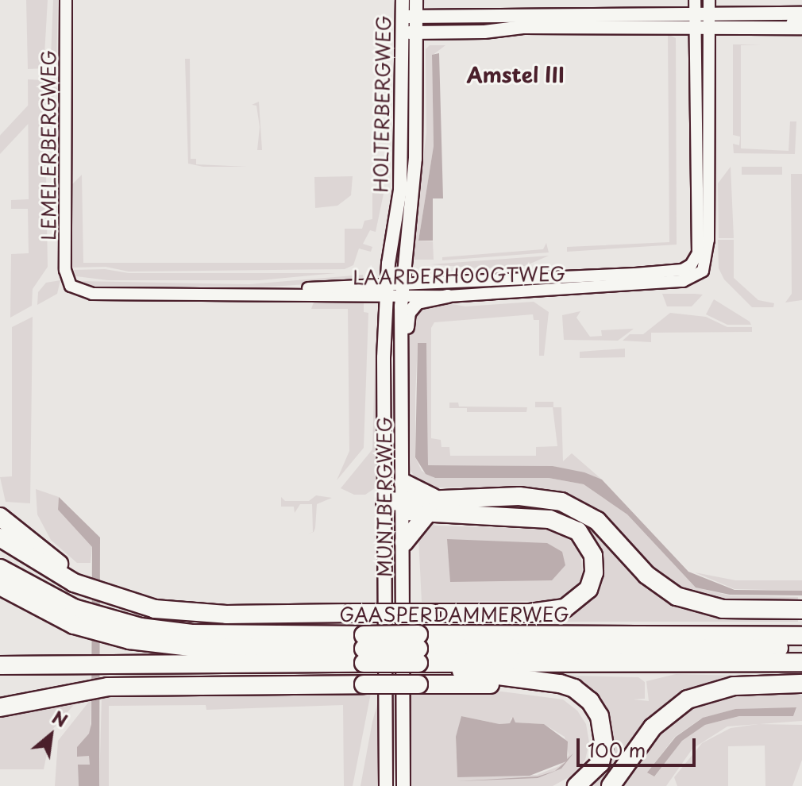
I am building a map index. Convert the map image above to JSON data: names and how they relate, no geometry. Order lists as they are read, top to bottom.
{
  "streets": {
    "highway": ["GAASPERDAMMERWEG"],
    "main road": ["HOLTERBERGWEG", "MUNTBERGWEG"],
    "street": ["LEMELERBERGWEG", "LAARDERHOOGTWEG"]
  },
  "crossings": [
    ["HOLTERBERGWEG", "LAARDERHOOGTWEG"],
    ["HOLTERBERGWEG", "MUNTBERGWEG"],
    ["LEMELERBERGWEG", "LAARDERHOOGTWEG"],
    ["LAARDERHOOGTWEG", "MUNTBERGWEG"]
  ],
  "districts": ["Amstel III"],
  "scale_bar": "100 m",
  "north": "top right"
}
